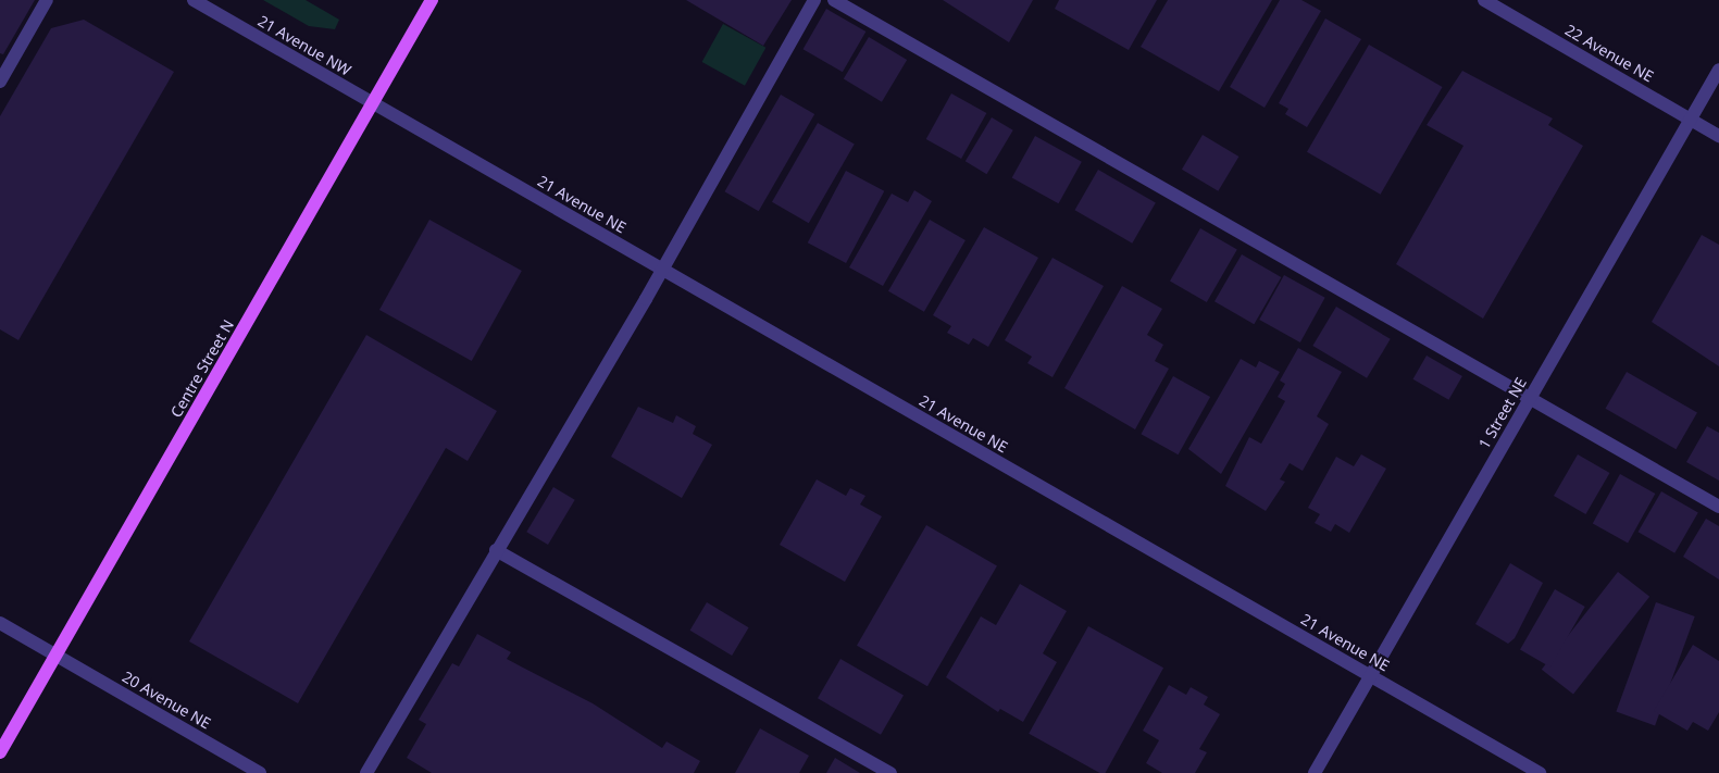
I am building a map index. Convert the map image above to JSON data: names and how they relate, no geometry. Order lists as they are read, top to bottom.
{
  "streets": {
    "main road": ["Centre Street N"],
    "street": [
      "21 Avenue NW",
      "22 Avenue NE",
      "21 Avenue NE",
      "1 Street NE",
      "20 Avenue NE"
    ]
  },
  "crossings": [
    ["21 Avenue NW", "21 Avenue NE"],
    ["21 Avenue NW", "Centre Street N"],
    ["22 Avenue NE", "1 Street NE"],
    ["21 Avenue NE", "Centre Street N"],
    ["21 Avenue NE", "1 Street NE"],
    ["Centre Street N", "20 Avenue NE"]
  ]
}
